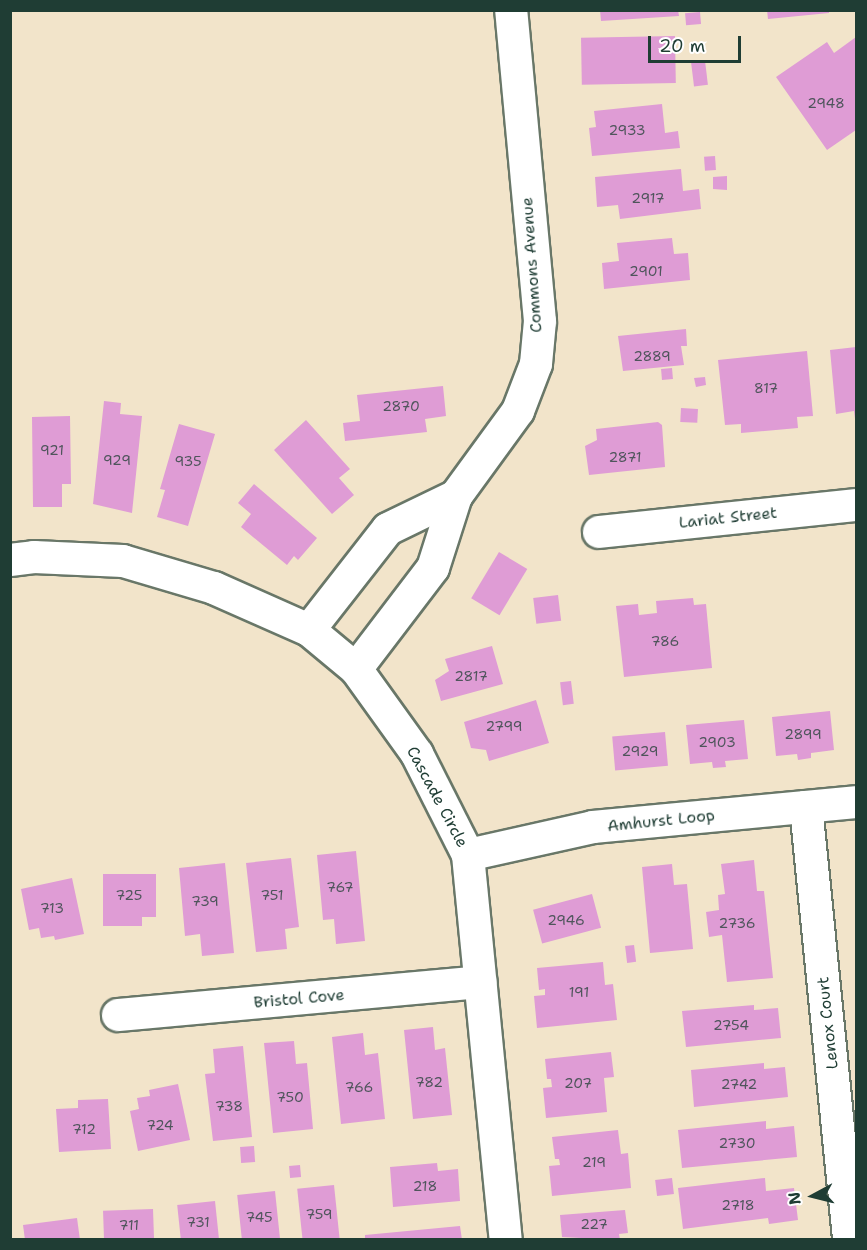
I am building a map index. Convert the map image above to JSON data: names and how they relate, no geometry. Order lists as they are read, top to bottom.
{
  "streets": {
    "street": [
      "Commons Avenue",
      "Lariat Street",
      "Cascade Circle",
      "Amhurst Loop",
      "Bristol Cove",
      "Lenox Court"
    ]
  },
  "crossings": [
    ["Commons Avenue", "Cascade Circle"],
    ["Cascade Circle", "Amhurst Loop"],
    ["Cascade Circle", "Bristol Cove"],
    ["Amhurst Loop", "Lenox Court"]
  ],
  "house_numbers": [
    "2948",
    "2933",
    "2917",
    "2901",
    "2889",
    "817",
    "2870",
    "921",
    "2871",
    "929",
    "935",
    "786",
    "2817",
    "2799",
    "2899",
    "2903",
    "2929",
    "767",
    "725",
    "751",
    "739",
    "713",
    "2946",
    "2736",
    "191",
    "2754",
    "782",
    "207",
    "2742",
    "766",
    "750",
    "738",
    "724",
    "712",
    "2730",
    "219",
    "218",
    "2718",
    "759",
    "745",
    "731",
    "227",
    "711"
  ],
  "scale_bar": "20 m",
  "north": "left"
}
